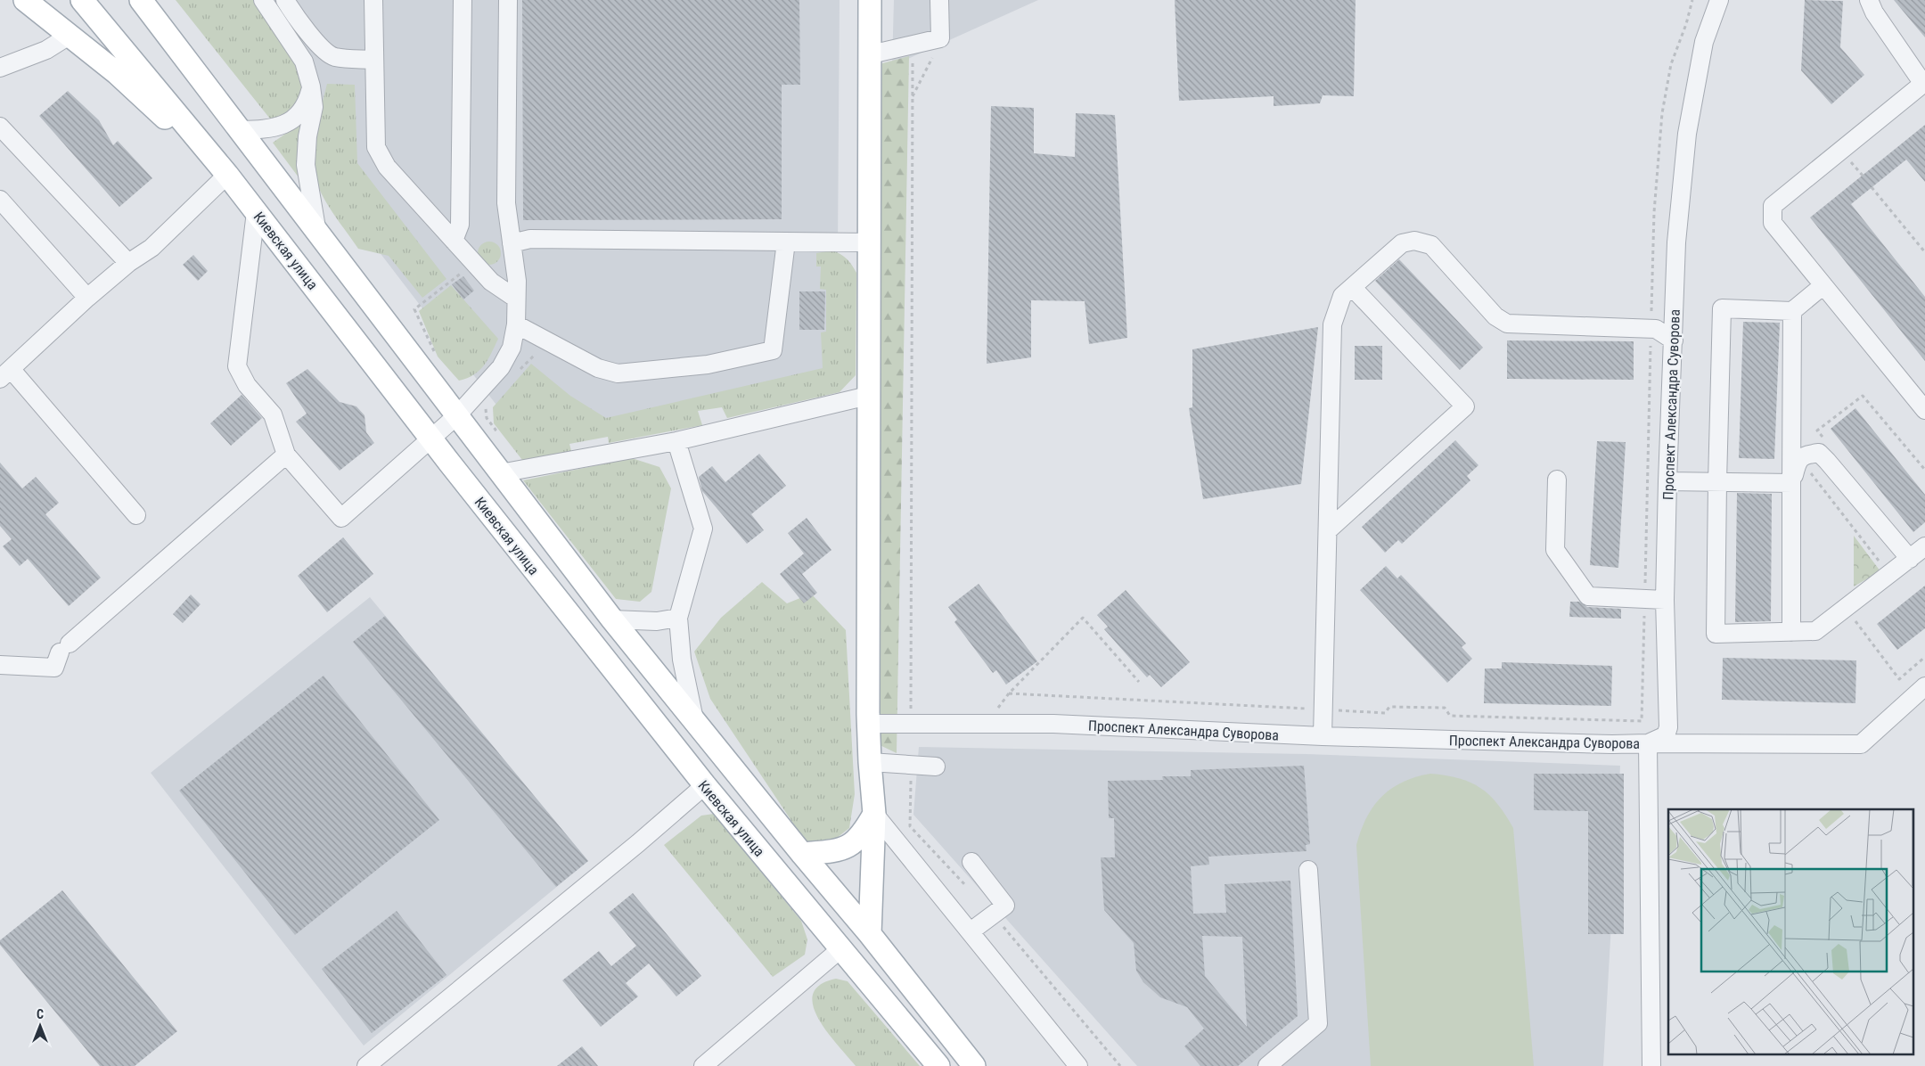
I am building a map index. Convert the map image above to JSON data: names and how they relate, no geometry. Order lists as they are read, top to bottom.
{
  "streets": {
    "main road": ["Киевская улица"],
    "street": ["Проспект Александра Суворова"]
  },
  "north": "top"
}
